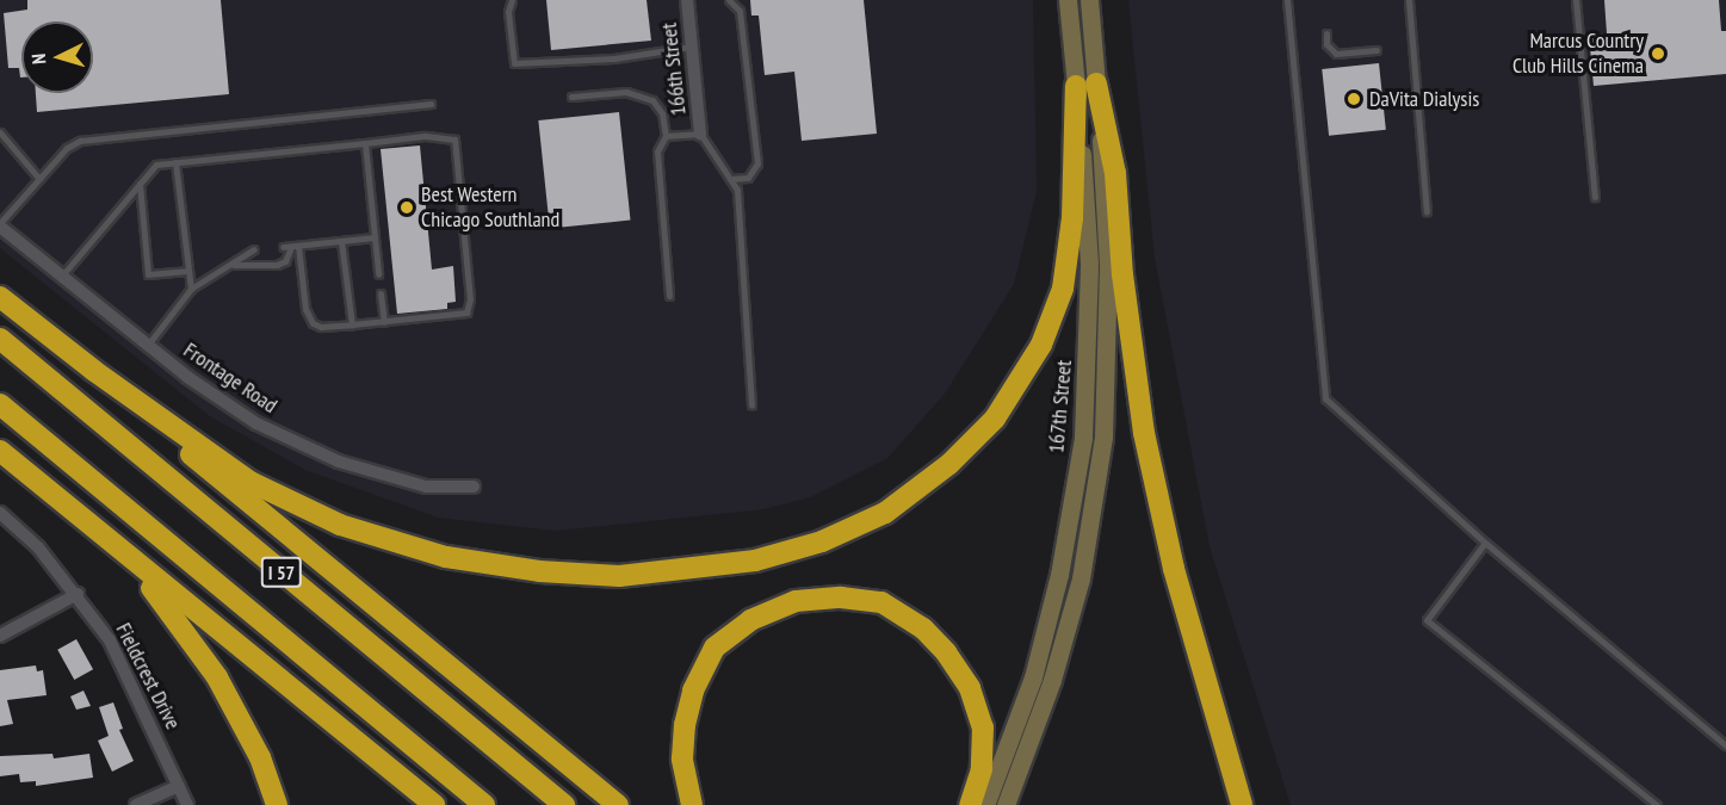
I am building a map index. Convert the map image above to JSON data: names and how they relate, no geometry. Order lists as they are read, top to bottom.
{
  "streets": {
    "highway": ["I 57"],
    "main road": ["167th Street"],
    "street": ["166th Street", "Frontage Road", "Fieldcrest Drive"]
  },
  "places": ["Marcus Country Club Hills Cinema", "DaVita Dialysis", "Best Western Chicago Southland"],
  "north": "left"
}
